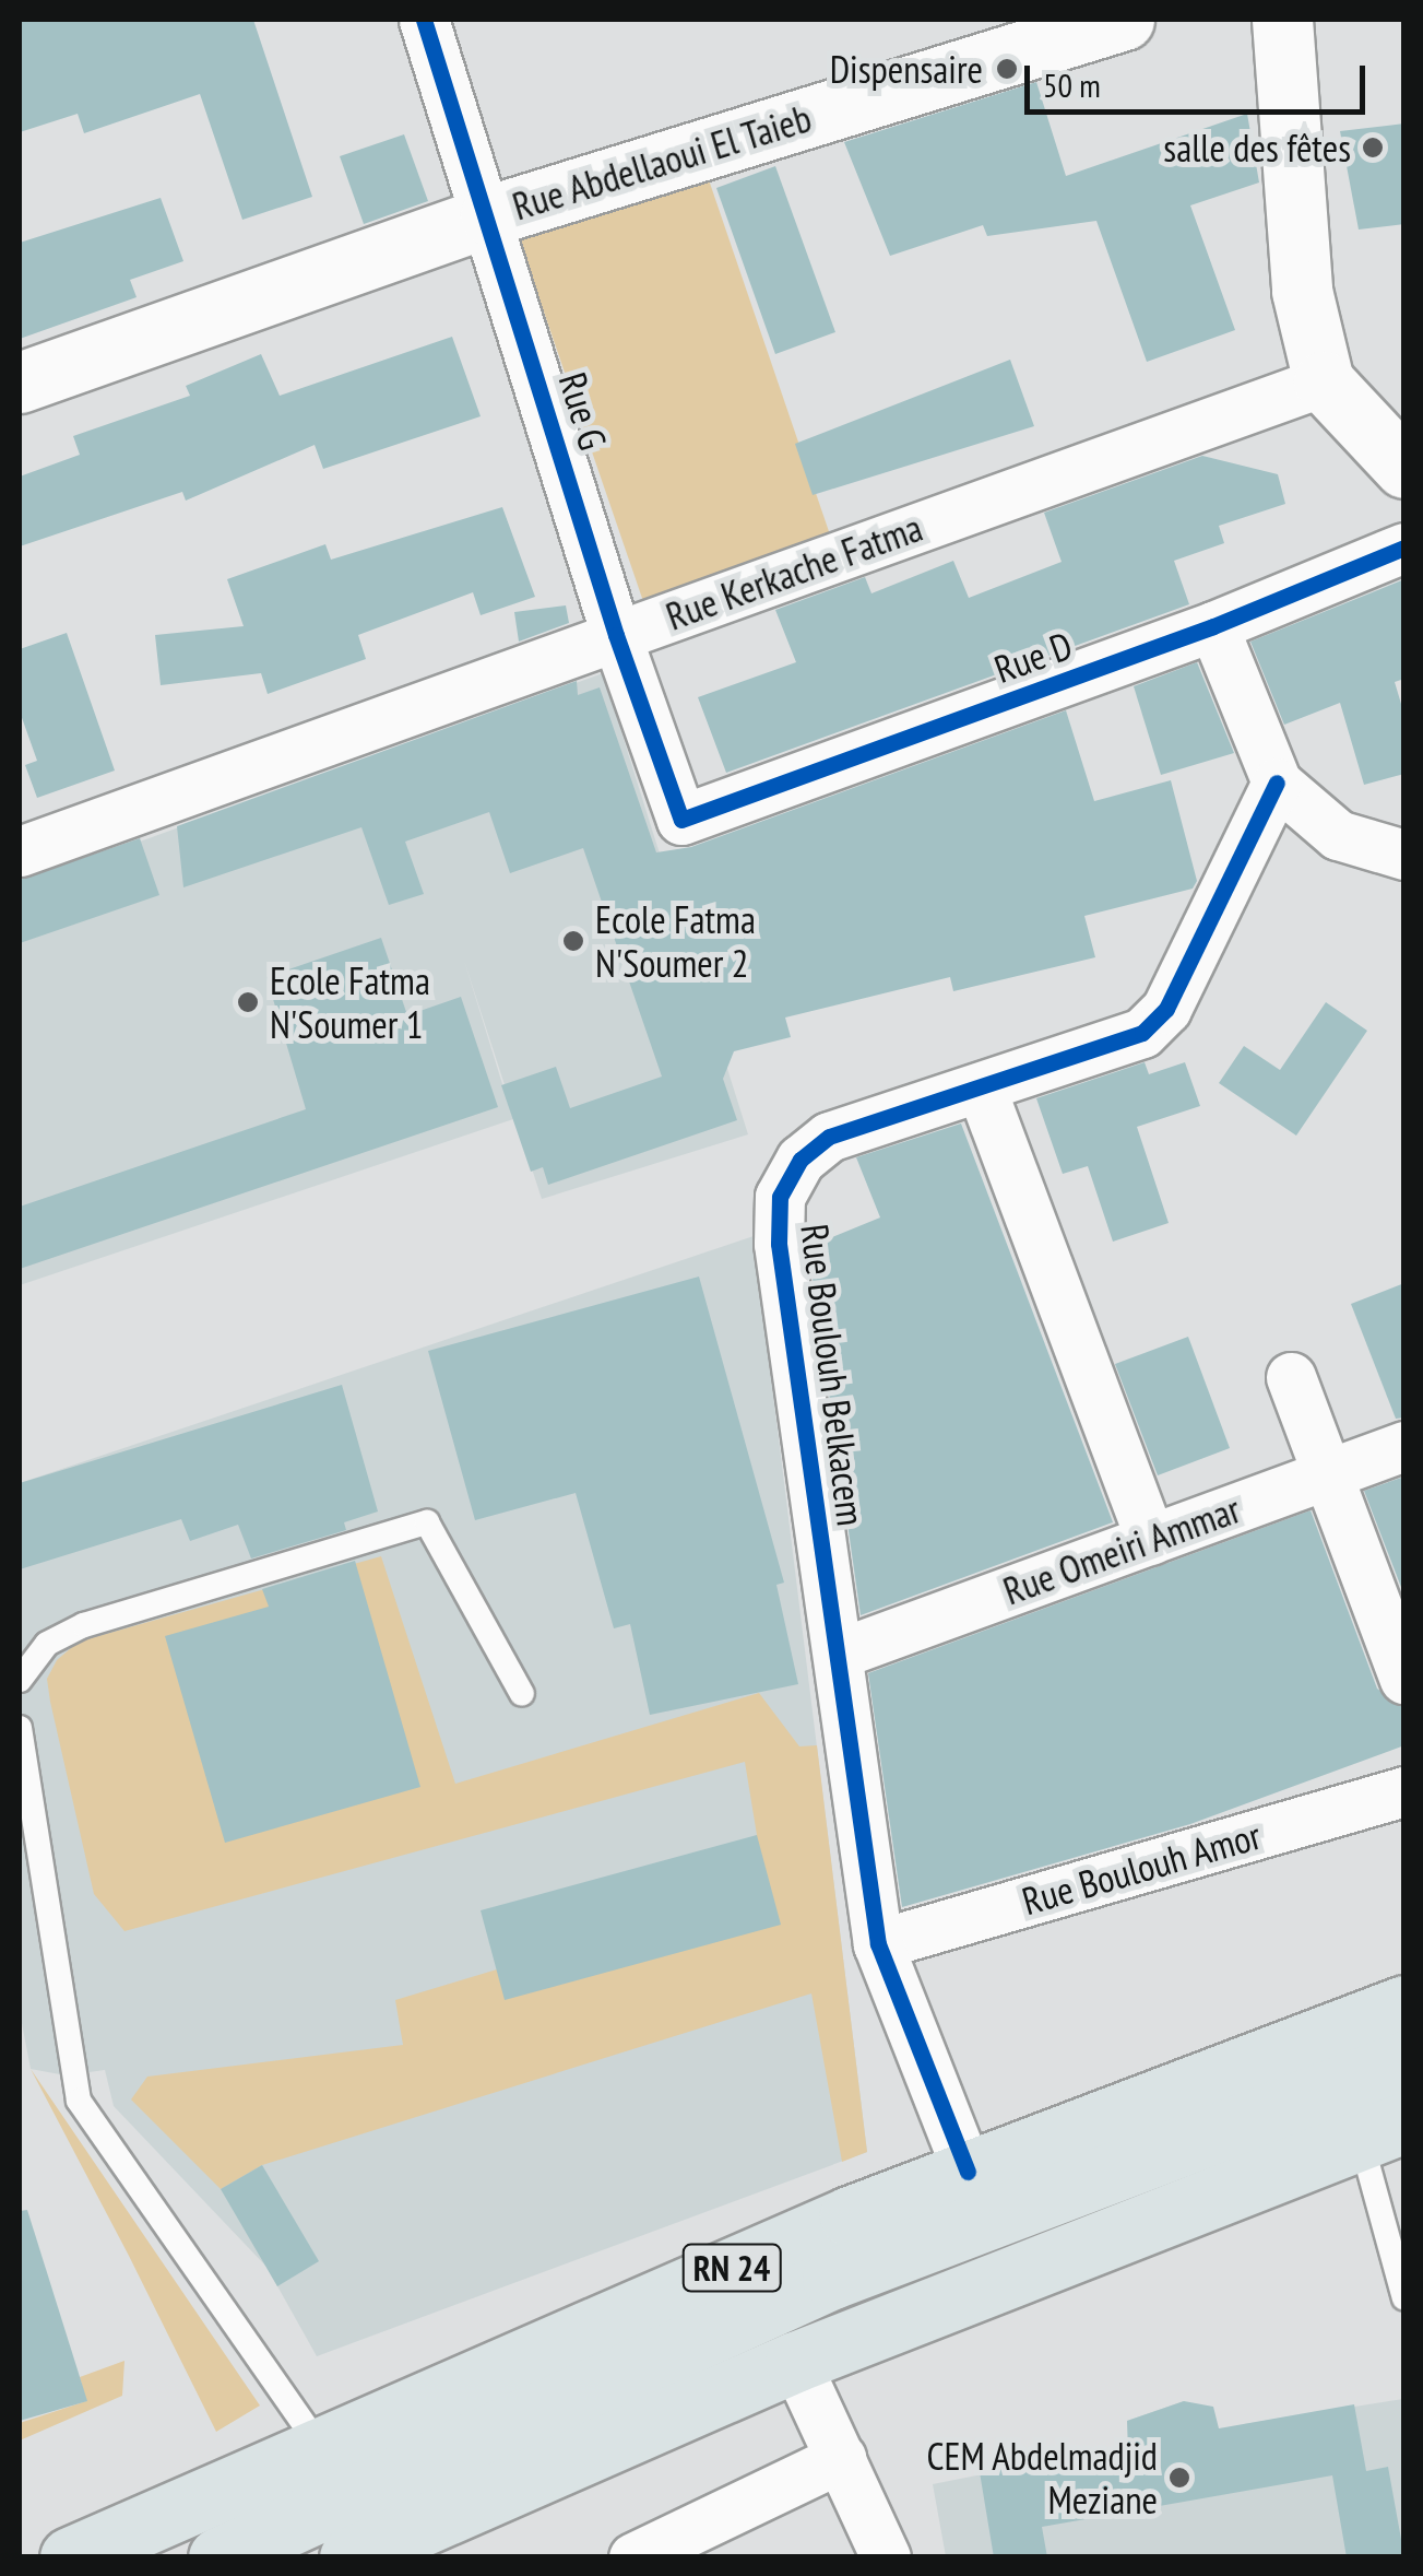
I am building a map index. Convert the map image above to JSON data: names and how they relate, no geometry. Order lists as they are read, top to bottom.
{
  "streets": {
    "main road": ["RN 24"],
    "street": [
      "Rue Abdellaoui El Taieb",
      "Rue G",
      "Rue Kerkache Fatma",
      "Rue D",
      "Rue Boulouh Belkacem",
      "Rue Omeiri Ammar",
      "Rue Boulouh Amor"
    ]
  },
  "crossings": [
    ["Rue Abdellaoui El Taieb", "Rue G"],
    ["Rue G", "Rue Kerkache Fatma"],
    ["Rue G", "Rue D"],
    ["Rue Boulouh Belkacem", "Rue Omeiri Ammar"],
    ["Rue Boulouh Belkacem", "Rue Boulouh Amor"],
    ["Rue Boulouh Belkacem", "RN 24"]
  ],
  "places": [
    "Dispensaire",
    "salle des fêtes",
    "Ecole Fatma N'Soumer 2",
    "Ecole Fatma N'Soumer 1",
    "CEM Abdelmadjid Meziane"
  ],
  "scale_bar": "50 m"
}
